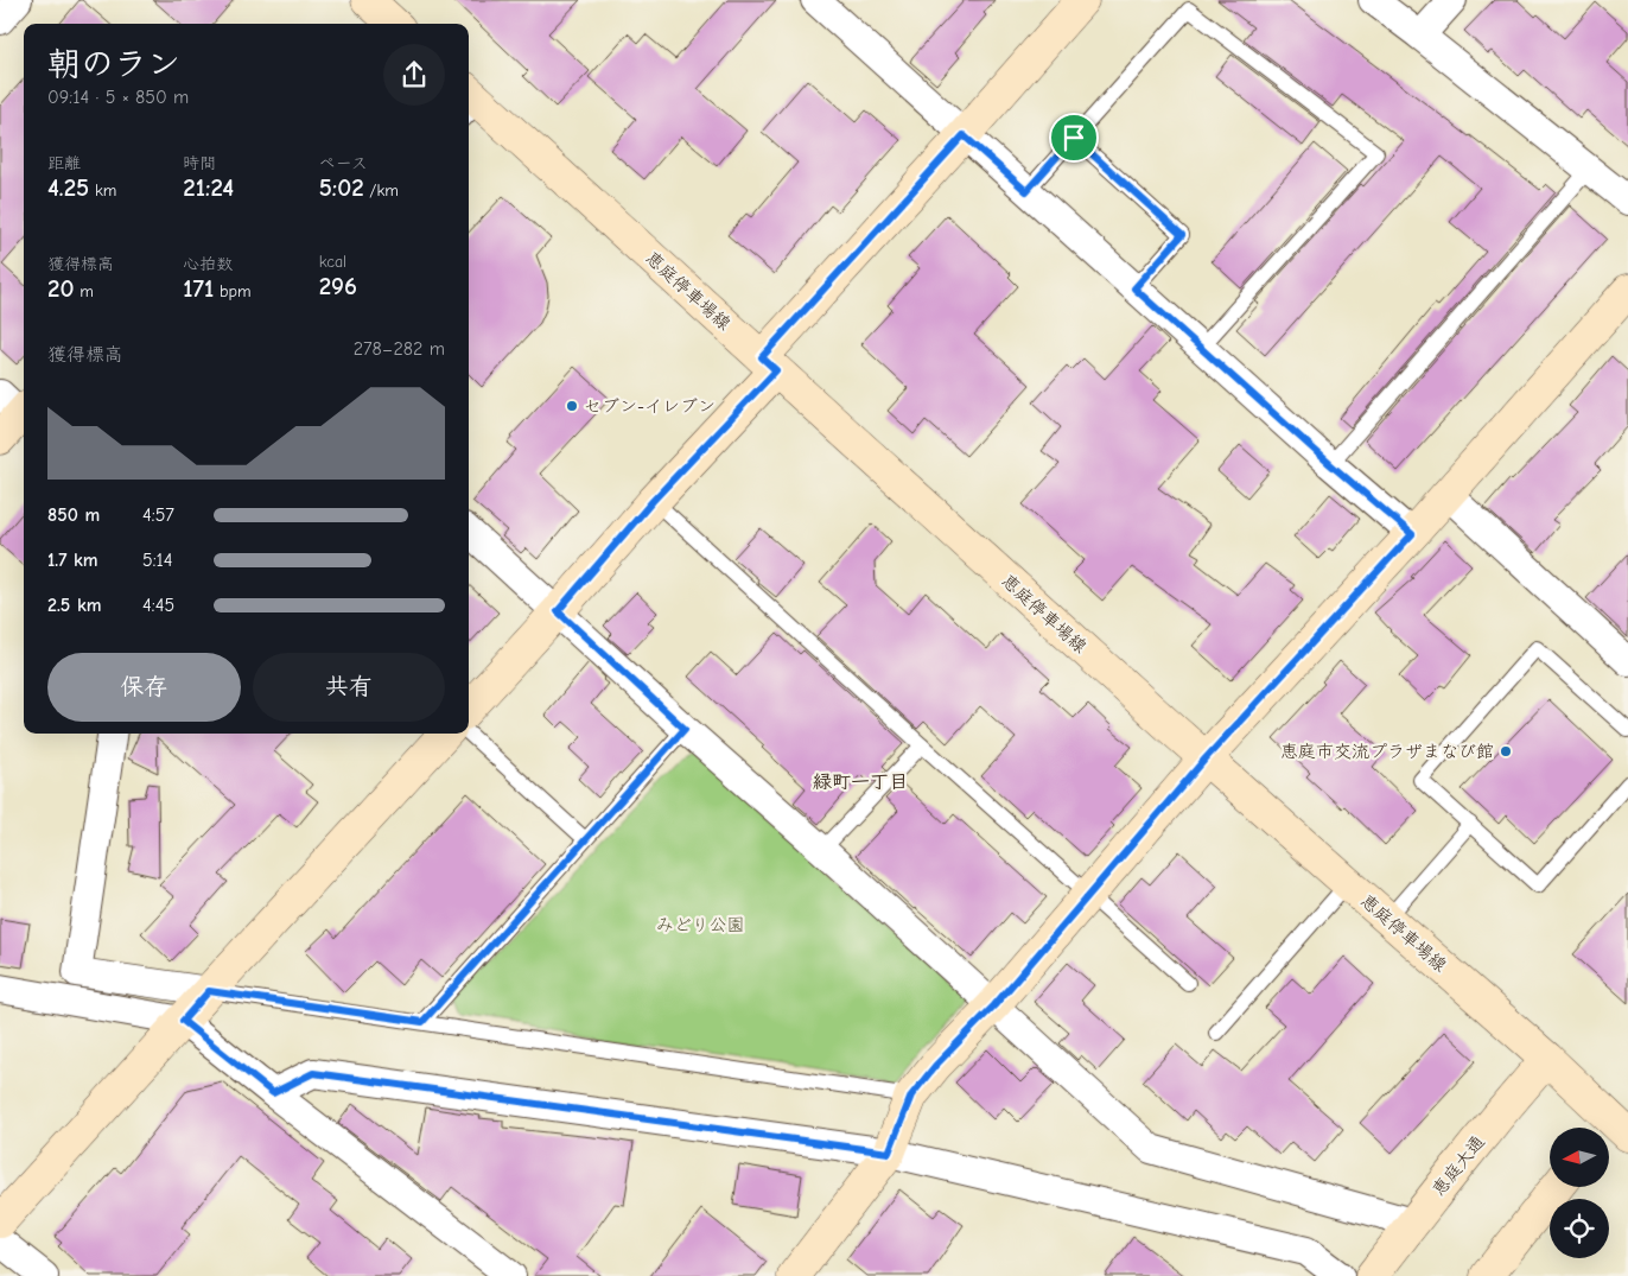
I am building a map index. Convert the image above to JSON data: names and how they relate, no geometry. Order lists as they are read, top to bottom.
{
  "streets": {
    "street": ["恵庭停車場線", "恵庭大通"]
  },
  "crossings": [
    ["恵庭停車場線", "恵庭大通"]
  ],
  "districts": ["緑町一丁目"],
  "parks": ["みどり公園"],
  "places": ["セブン-イレブン", "恵庭市交流プラザまなび館"],
  "north": "left",
  "page": {
    "heading": ["朝のラン", "09:14 · 5 × 850 m"],
    "stats": [
      ["距離", "4.25 km"],
      ["時間", "21:24"],
      ["ペース", "5:02 /km"],
      ["獲得標高", "20 m"],
      ["心拍数", "171 bpm"],
      ["kcal", "296"]
    ],
    "chart": ["獲得標高", "278–282 m"],
    "list": [
      {
        "name": "850 m",
        "note": "4:57"
      },
      {
        "name": "1.7 km",
        "note": "5:14"
      },
      {
        "name": "2.5 km",
        "note": "4:45"
      }
    ],
    "buttons": ["保存", "共有"]
  }
}
